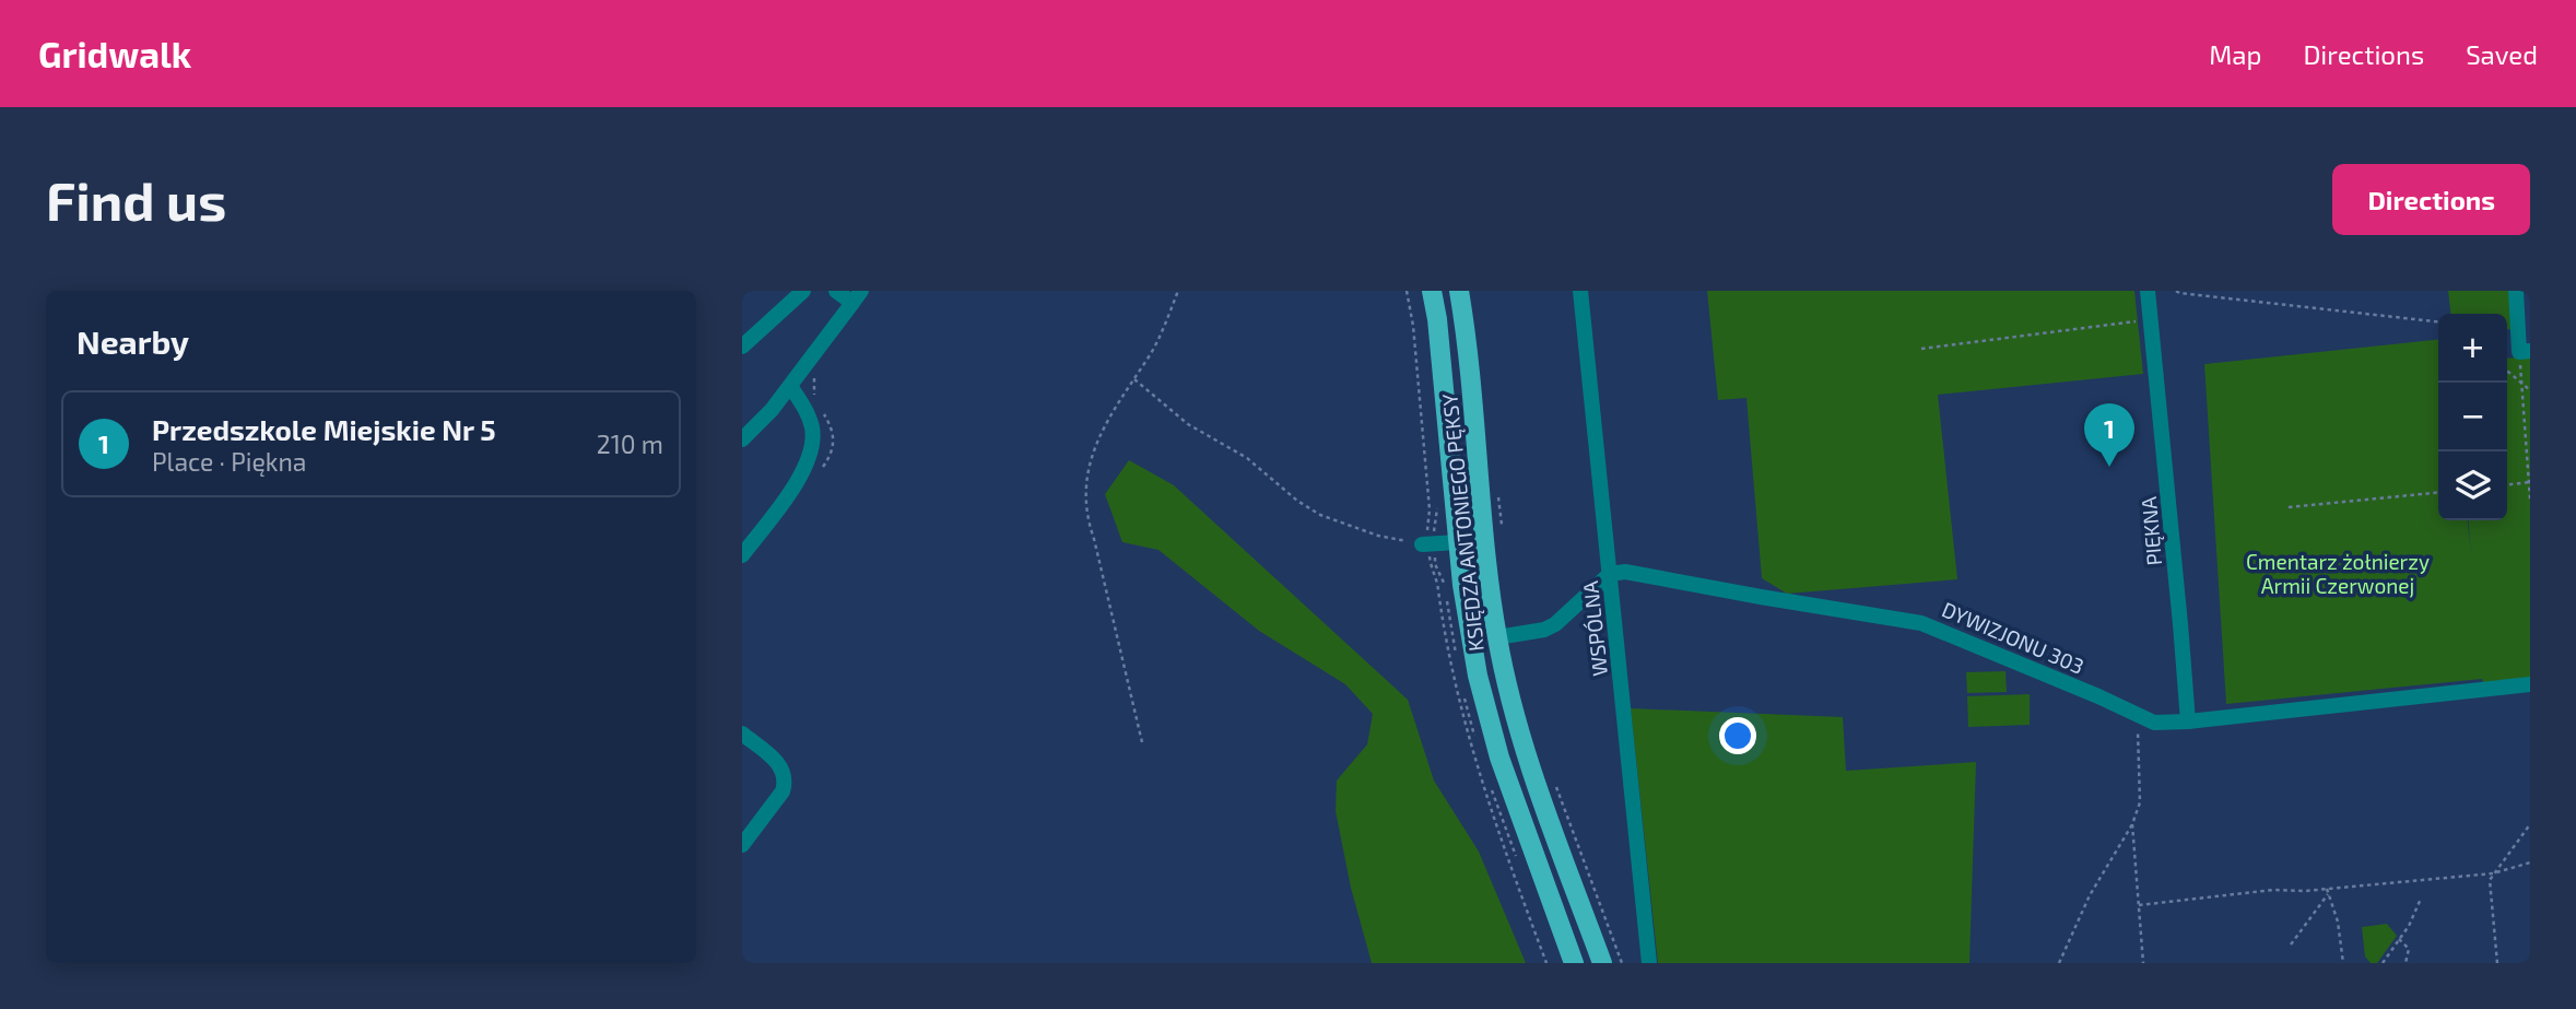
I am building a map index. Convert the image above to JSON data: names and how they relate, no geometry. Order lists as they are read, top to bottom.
{
  "streets": {
    "main road": ["KSIĘDZA ANTONIEGO PĘKSY"],
    "street": ["PIĘKNA", "WSPÓLNA", "DYWIZJONU 303"]
  },
  "crossings": [
    ["PIĘKNA", "DYWIZJONU 303"],
    ["WSPÓLNA", "DYWIZJONU 303"]
  ],
  "parks": ["Cmentarz żołnierzy Armii Czerwonej"],
  "page": {
    "header": "Gridwalk",
    "nav": ["Map", "Directions", "Saved"],
    "buttons": "Directions",
    "title": "Find us",
    "heading": "Nearby",
    "map_buttons": ["+", "−"],
    "list": [
      {
        "mark": "1",
        "name": "Przedszkole Miejskie Nr 5",
        "note": "Place · Piękna",
        "value": "210 m"
      }
    ],
    "pins": "1"
  }
}
